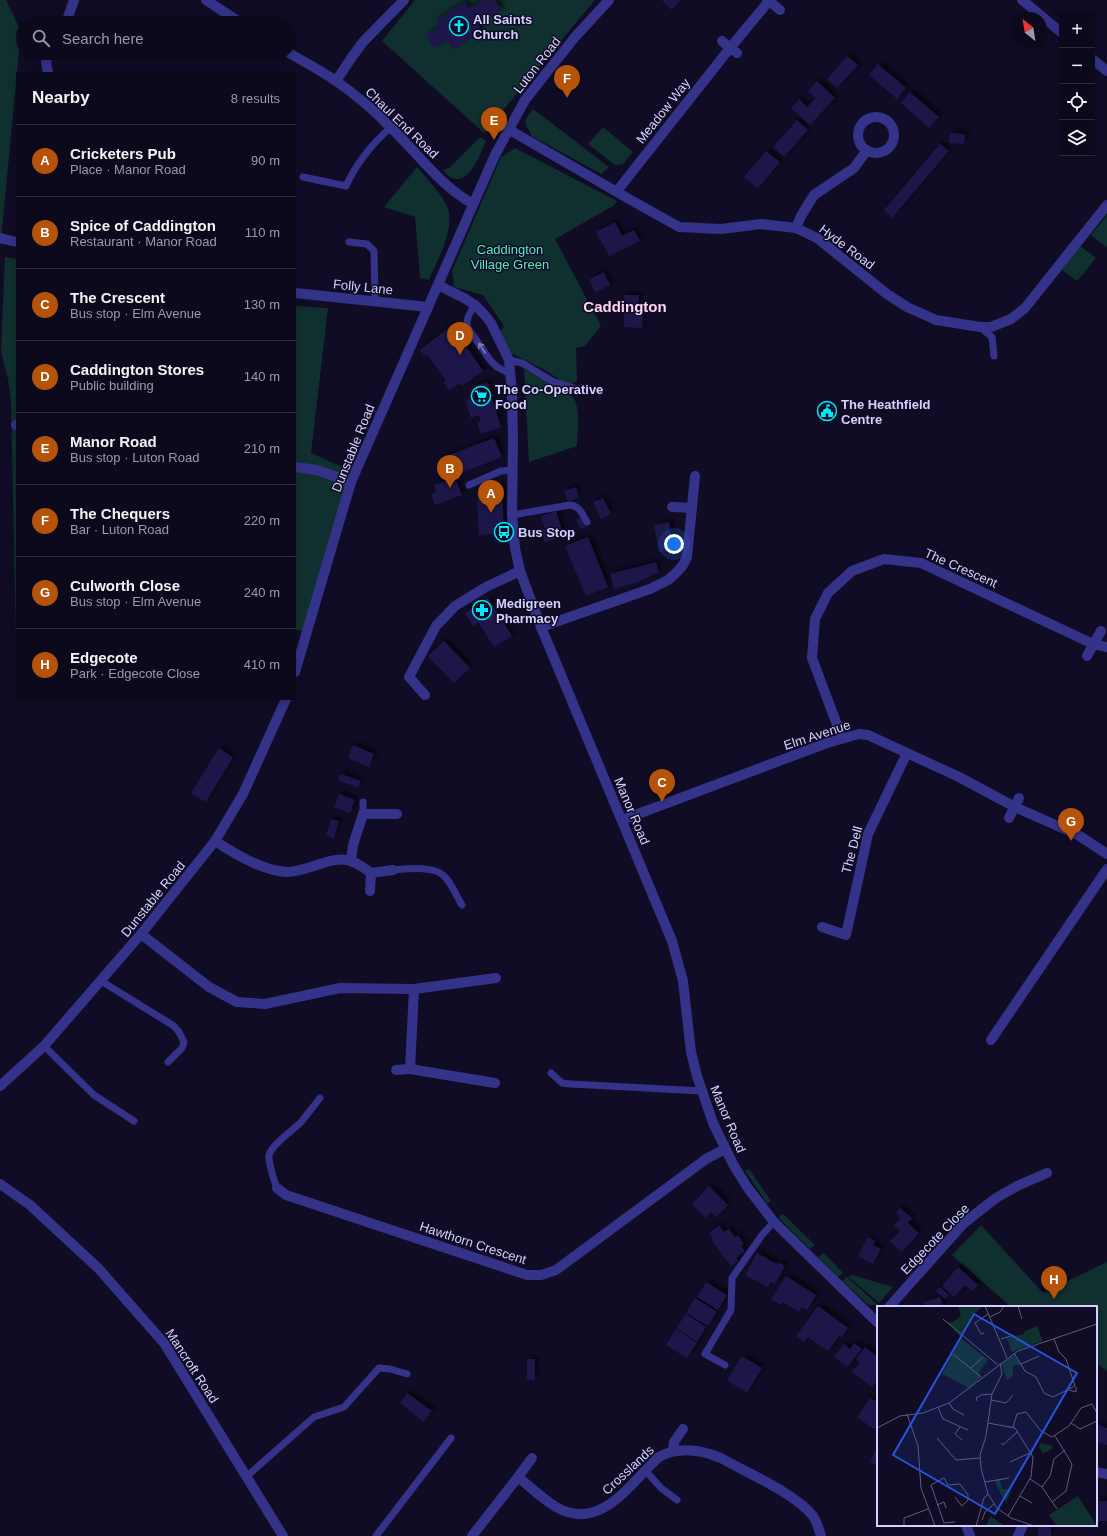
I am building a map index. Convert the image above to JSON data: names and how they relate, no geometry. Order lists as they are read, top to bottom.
{
  "streets": {
    "street": [
      "Luton Road",
      "Meadow Way",
      "Chaul End Road",
      "Hyde Road",
      "Folly Lane",
      "Dunstable Road",
      "The Crescent",
      "Elm Avenue",
      "Manor Road",
      "The Dell",
      "Edgecote Close",
      "Hawthorn Crescent",
      "Mancroft Road",
      "Crosslands"
    ]
  },
  "crossings": [
    ["Luton Road", "Chaul End Road"],
    ["Luton Road", "Hyde Road"],
    ["Luton Road", "Dunstable Road"],
    ["Luton Road", "Manor Road"],
    ["Meadow Way", "Hyde Road"],
    ["Folly Lane", "Dunstable Road"],
    ["Dunstable Road", "Manor Road"],
    ["The Crescent", "Elm Avenue"],
    ["Elm Avenue", "Manor Road"],
    ["Elm Avenue", "The Dell"],
    ["Manor Road", "Hawthorn Crescent"]
  ],
  "districts": ["Caddington"],
  "parks": ["Caddington Village Green"],
  "places": {
    "church": ["All Saints Church"],
    "supermarket": ["The Co-Operative Food"],
    "public building": ["The Heathfield Centre"],
    "bus stop": ["Bus Stop"],
    "pharmacy": ["Medigreen Pharmacy"]
  },
  "north": "top left",
  "page": {
    "map_buttons": ["+", "−"],
    "search": "Search here",
    "pins": [
      "F",
      "E",
      "D",
      "B",
      "A",
      "C",
      "G",
      "H"
    ],
    "heading": ["Nearby", "8 results"],
    "list": [
      {
        "mark": "A",
        "name": "Cricketers Pub",
        "note": "Place · Manor Road",
        "value": "90 m"
      },
      {
        "mark": "B",
        "name": "Spice of Caddington",
        "note": "Restaurant · Manor Road",
        "value": "110 m"
      },
      {
        "mark": "C",
        "name": "The Crescent",
        "note": "Bus stop · Elm Avenue",
        "value": "130 m"
      },
      {
        "mark": "D",
        "name": "Caddington Stores",
        "note": "Public building",
        "value": "140 m"
      },
      {
        "mark": "E",
        "name": "Manor Road",
        "note": "Bus stop · Luton Road",
        "value": "210 m"
      },
      {
        "mark": "F",
        "name": "The Chequers",
        "note": "Bar · Luton Road",
        "value": "220 m"
      },
      {
        "mark": "G",
        "name": "Culworth Close",
        "note": "Bus stop · Elm Avenue",
        "value": "240 m"
      },
      {
        "mark": "H",
        "name": "Edgecote",
        "note": "Park · Edgecote Close",
        "value": "410 m"
      }
    ]
  }
}
